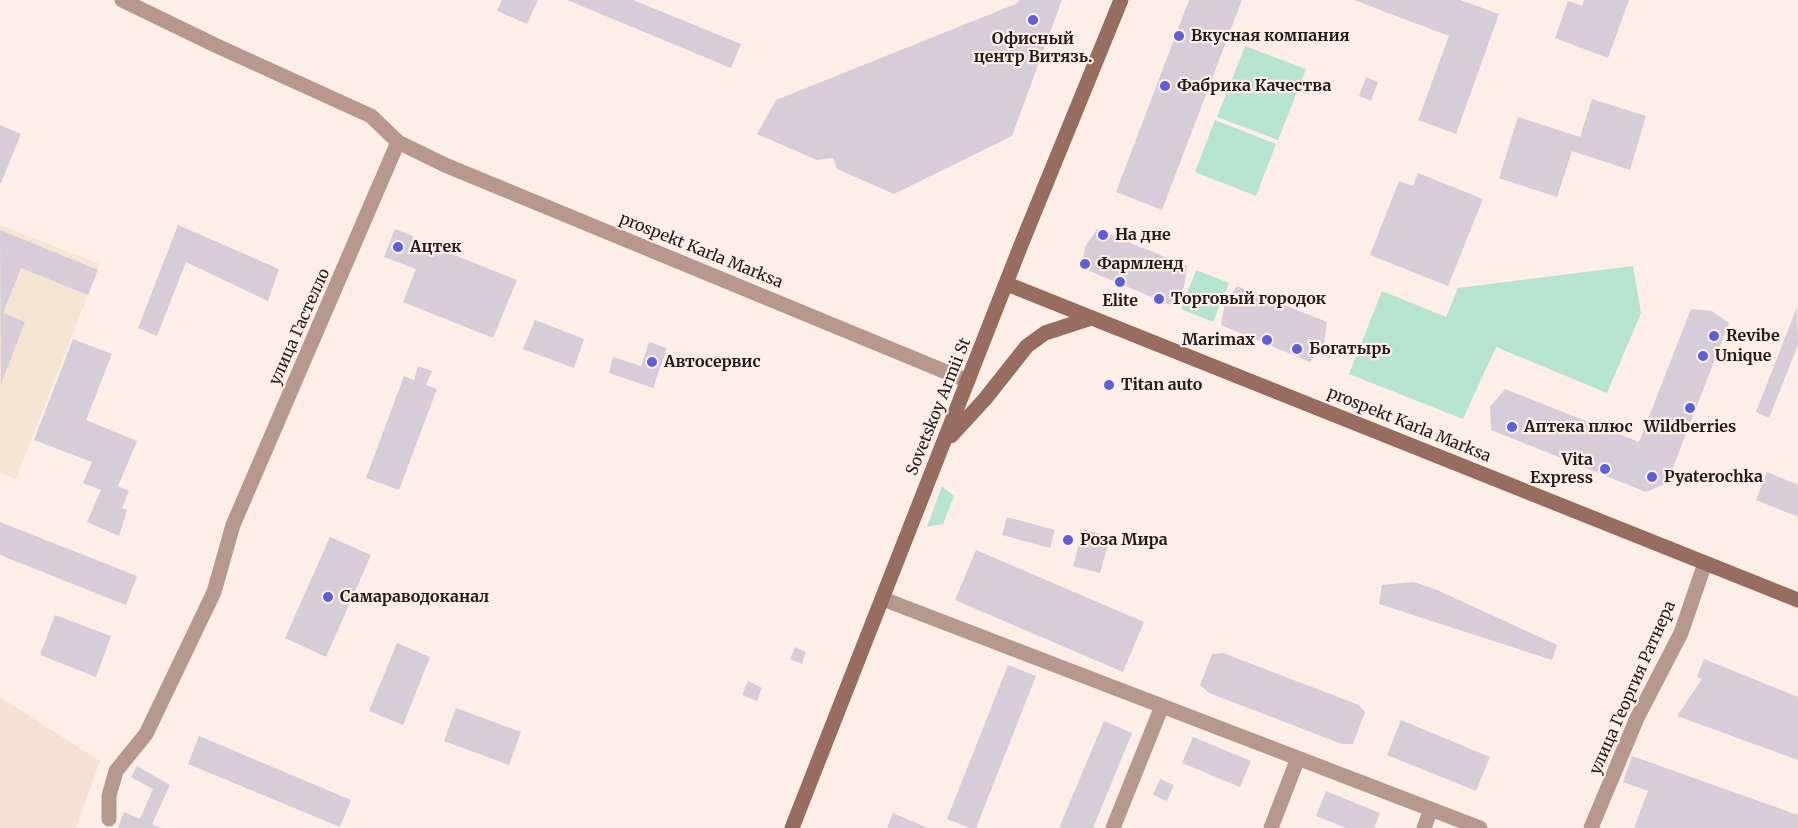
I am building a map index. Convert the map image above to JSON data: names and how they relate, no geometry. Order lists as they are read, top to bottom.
{
  "streets": {
    "street": [
      "prospekt Karla Marksa",
      "улица Гастелло",
      "Sovetskoy Armii St",
      "улица Георгия Ратнера"
    ]
  },
  "crossings": [
    ["prospekt Karla Marksa", "улица Гастелло"],
    ["prospekt Karla Marksa", "Sovetskoy Armii St"],
    ["prospekt Karla Marksa", "улица Георгия Ратнера"]
  ],
  "places": [
    "Офисный центр Витязь.",
    "Вкусная компания",
    "Фабрика Качества",
    "На дне",
    "Ацтек",
    "Фармленд",
    "Elite",
    "Торговый городок",
    "Revibe",
    "Marimax",
    "Богатырь",
    "Unique",
    "Автосервис",
    "Titan auto",
    "Wildberries",
    "Аптека плюс",
    "Vita Express",
    "Pyaterochka",
    "Роза Мира",
    "Самараводоканал"
  ]
}
